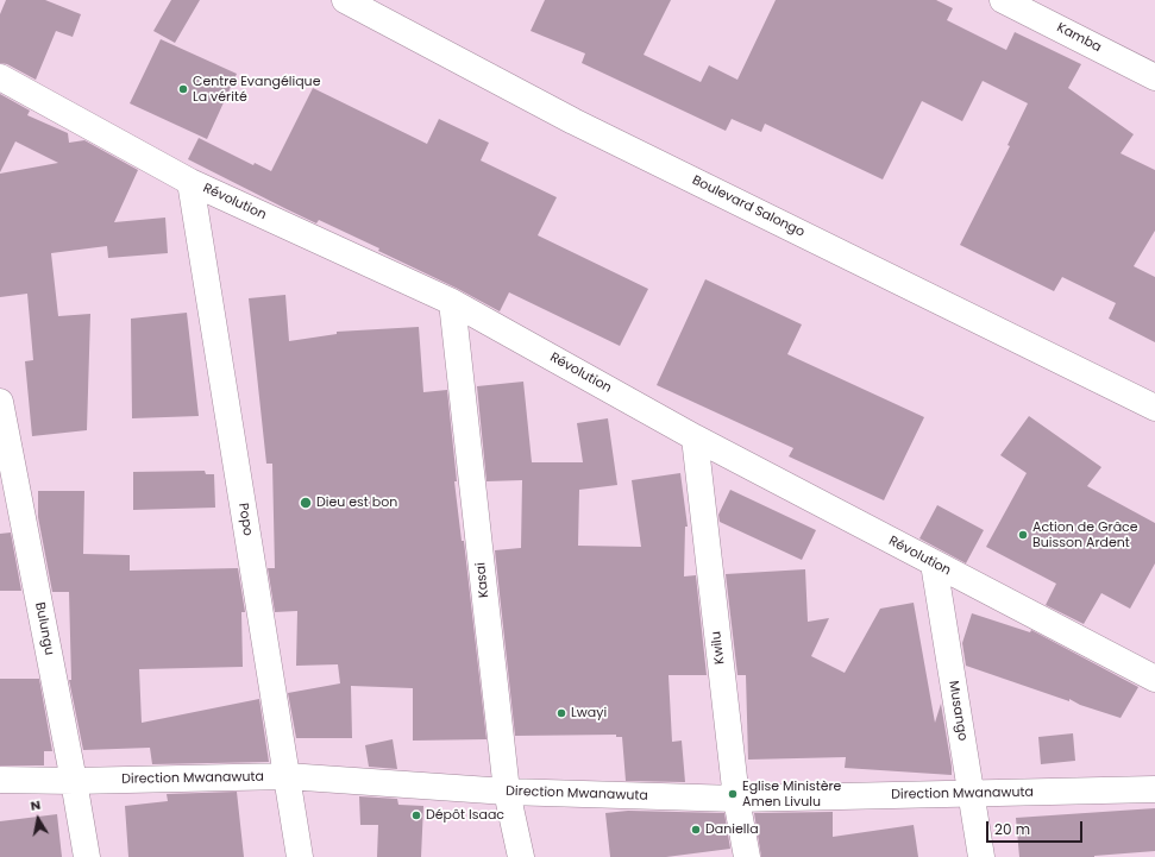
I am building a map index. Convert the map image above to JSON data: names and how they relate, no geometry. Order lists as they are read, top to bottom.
{
  "streets": {
    "street": [
      "Kamba",
      "Révolution",
      "Boulevard Salongo",
      "Popo",
      "Kasai",
      "Bulungu",
      "Kwilu",
      "Musango",
      "Direction Mwanawuta"
    ]
  },
  "crossings": [
    ["Révolution", "Popo"],
    ["Révolution", "Kasai"],
    ["Révolution", "Kwilu"],
    ["Révolution", "Musango"],
    ["Popo", "Direction Mwanawuta"],
    ["Kasai", "Direction Mwanawuta"],
    ["Bulungu", "Direction Mwanawuta"],
    ["Kwilu", "Direction Mwanawuta"],
    ["Musango", "Direction Mwanawuta"]
  ],
  "places": [
    "Centre Evangélique La vérité",
    "Dieu est bon",
    "Action de Grâce Buisson Ardent",
    "Lwayi",
    "Eglise Ministère Amen Livulu",
    "Dépôt Isaac",
    "Daniella"
  ],
  "scale_bar": "20 m",
  "north": "top"
}
